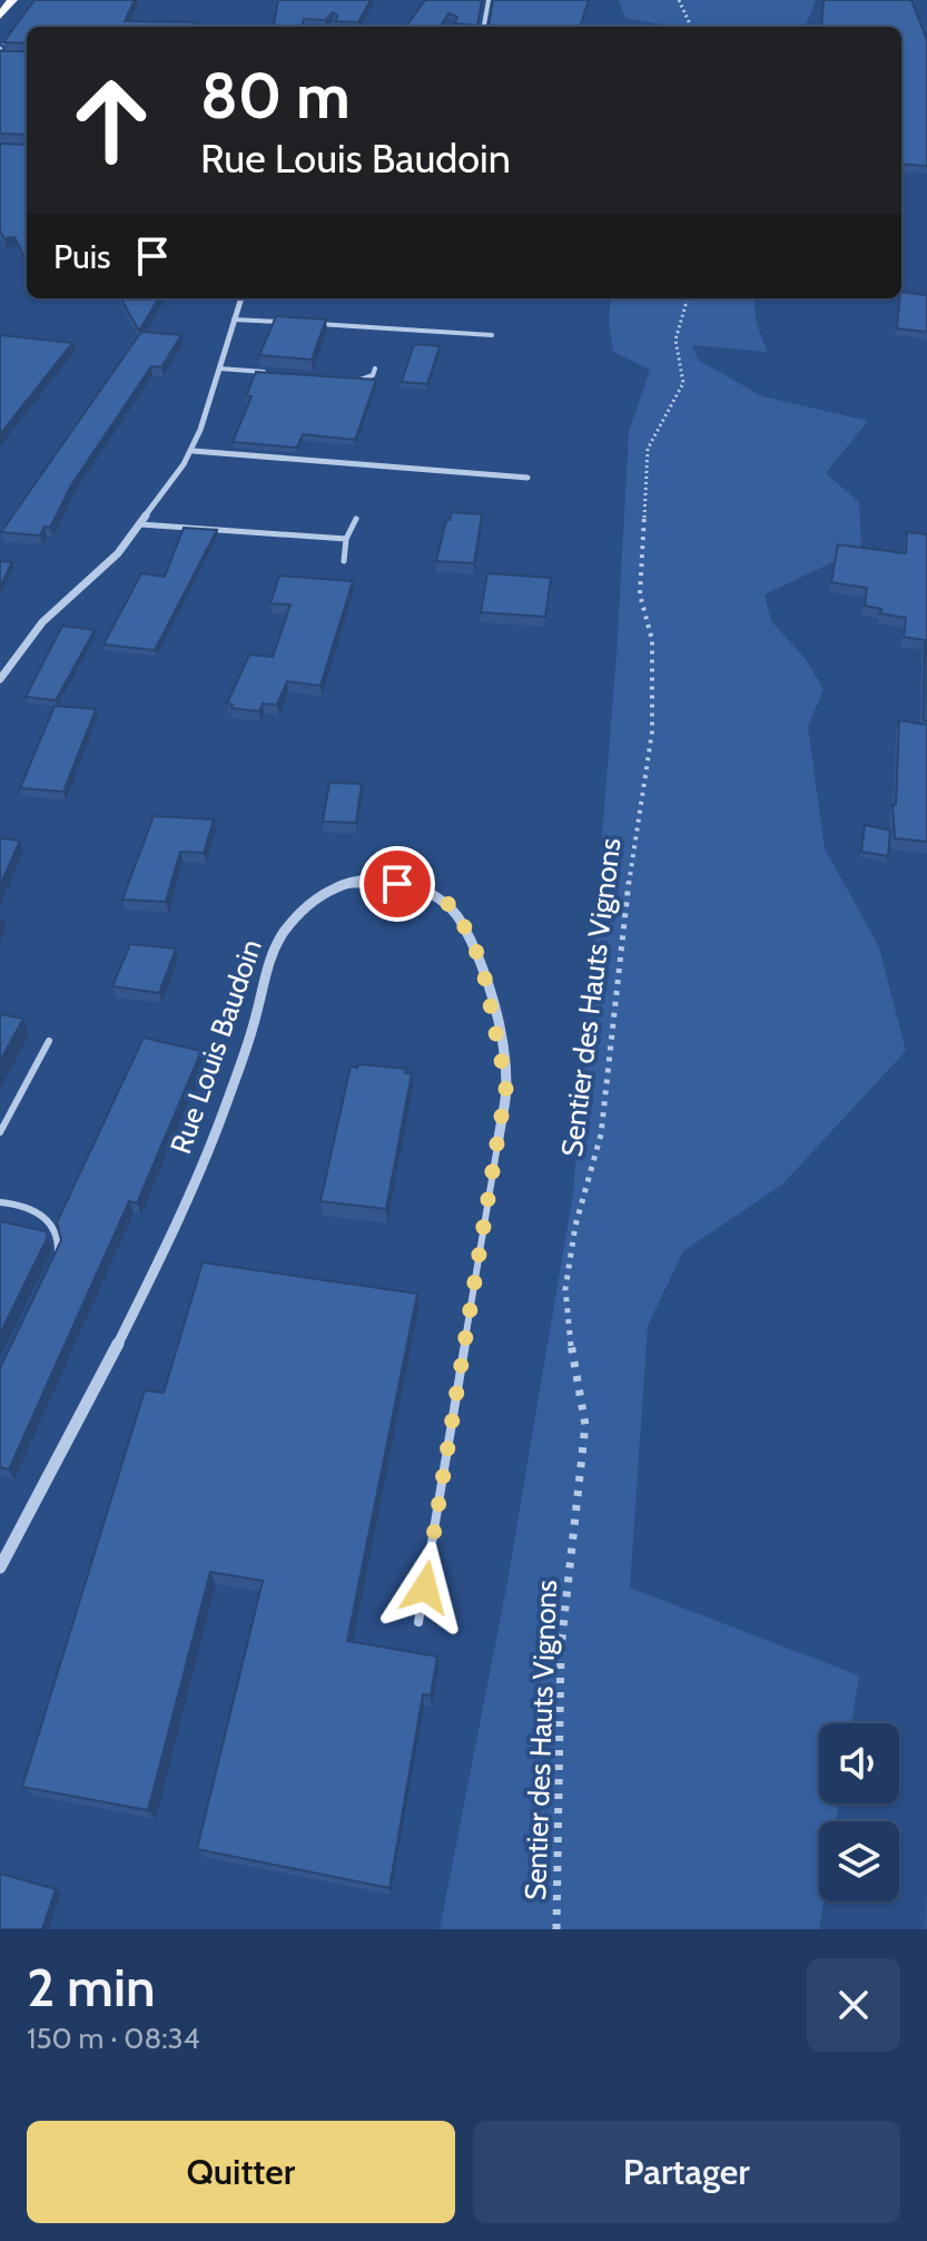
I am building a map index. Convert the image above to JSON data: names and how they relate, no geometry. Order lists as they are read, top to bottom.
{
  "streets": {
    "street": ["Rue Louis Baudoin"],
    "path": ["Sentier des Hauts Vignons"]
  },
  "page": {
    "turn": ["80 m", "Rue Louis Baudoin"],
    "then": "Puis",
    "heading": ["2 min", "150 m · 08:34"],
    "buttons": ["Quitter", "Partager"]
  }
}
